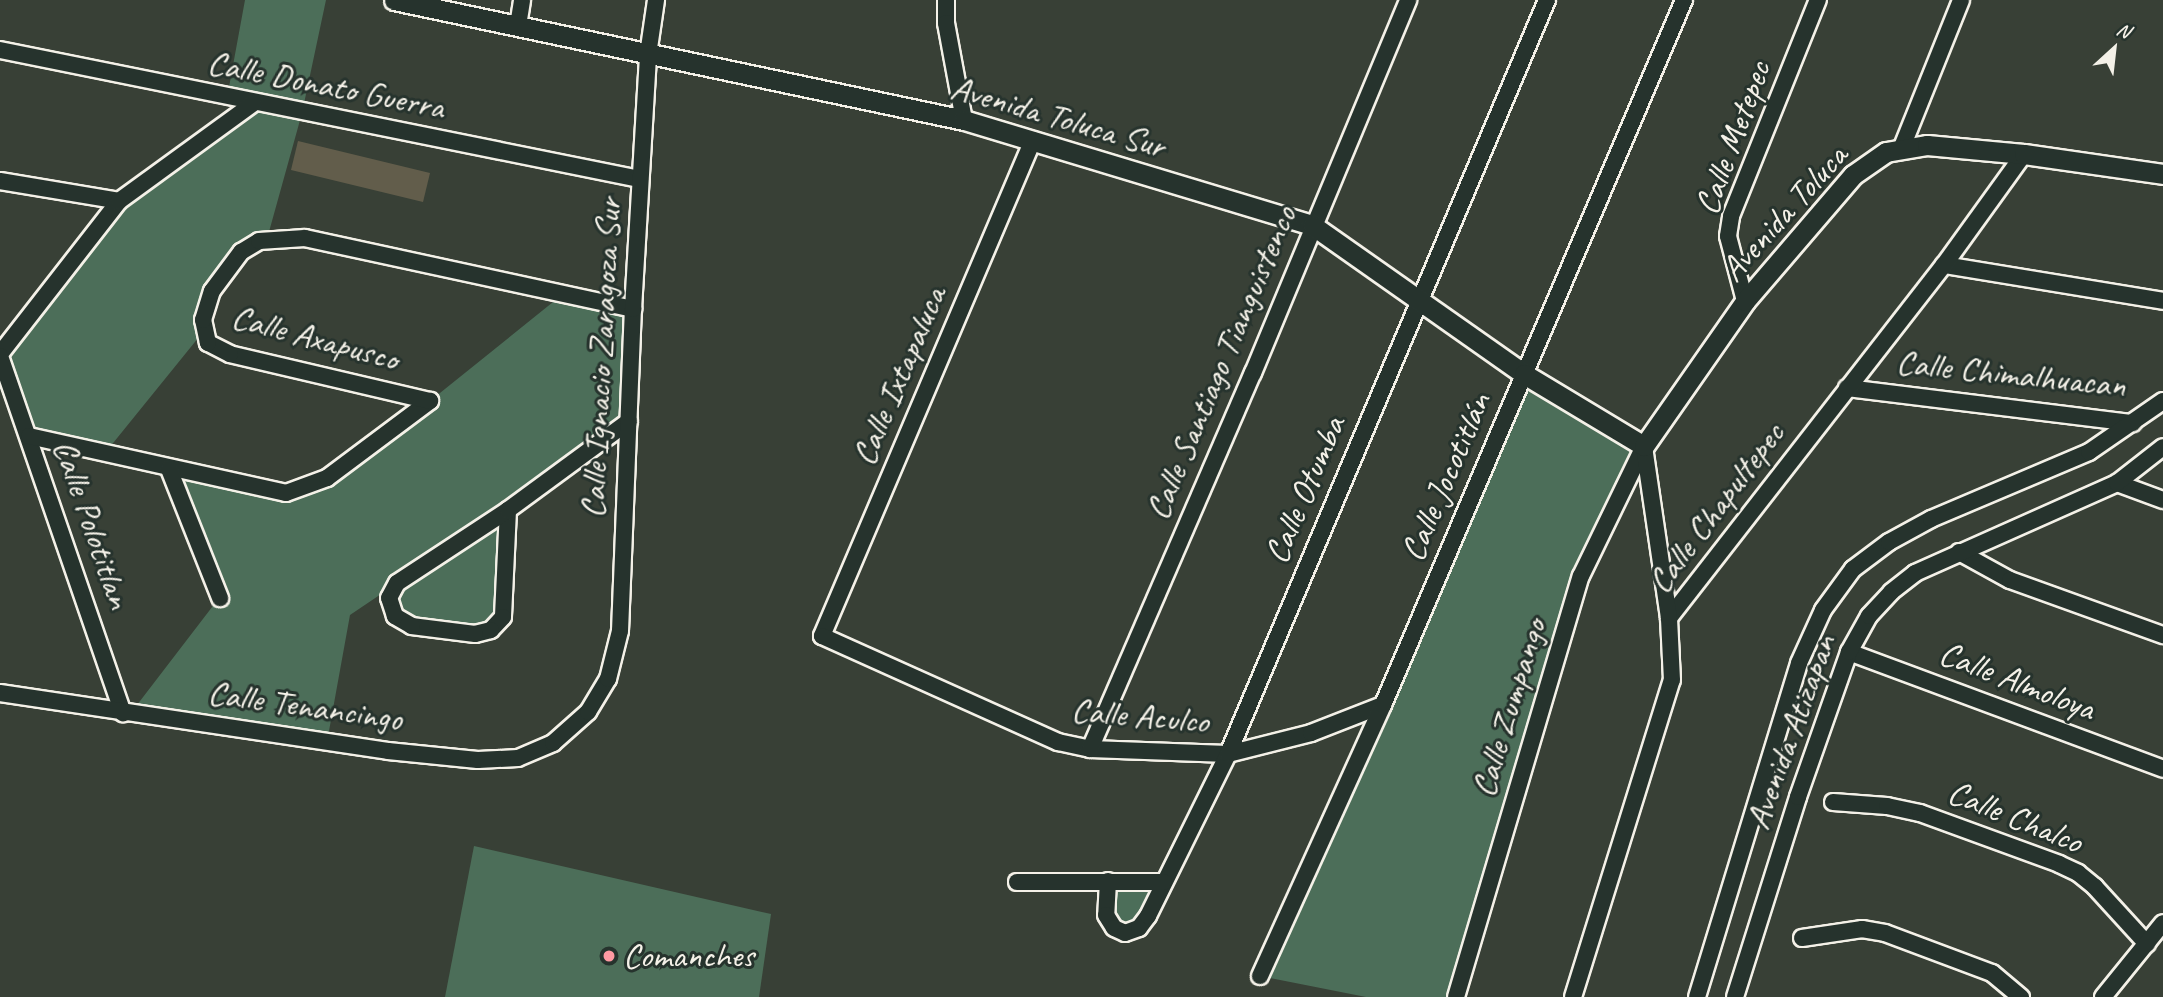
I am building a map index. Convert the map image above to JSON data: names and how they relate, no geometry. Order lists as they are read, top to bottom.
{
  "streets": {
    "street": [
      "Calle Donato Guerra",
      "Avenida Toluca Sur",
      "Calle Metepec",
      "Avenida Toluca",
      "Calle Axapusco",
      "Calle Ignacio Zaragoza Sur",
      "Calle Santiago Tianguistenco",
      "Calle Chimalhuacan",
      "Calle Ixtapaluca",
      "Calle Jocotitlán",
      "Calle Otumba",
      "Calle Chapultepec",
      "Calle Polotitlan",
      "Calle Almoloya",
      "Calle Tenancingo",
      "Calle Zumpango",
      "Calle Aculco",
      "Avenida Atizapan",
      "Calle Chalco"
    ]
  },
  "crossings": [
    ["Calle Donato Guerra", "Calle Ignacio Zaragoza Sur"],
    ["Avenida Toluca Sur", "Avenida Toluca"],
    ["Avenida Toluca Sur", "Calle Ignacio Zaragoza Sur"],
    ["Avenida Toluca Sur", "Calle Santiago Tianguistenco"],
    ["Avenida Toluca Sur", "Calle Ixtapaluca"],
    ["Avenida Toluca Sur", "Calle Jocotitlán"],
    ["Avenida Toluca Sur", "Calle Otumba"],
    ["Avenida Toluca Sur", "Calle Zumpango"],
    ["Calle Metepec", "Avenida Toluca"],
    ["Avenida Toluca", "Calle Chapultepec"],
    ["Avenida Toluca", "Calle Zumpango"],
    ["Calle Axapusco", "Calle Ignacio Zaragoza Sur"],
    ["Calle Axapusco", "Calle Polotitlan"],
    ["Calle Ignacio Zaragoza Sur", "Calle Tenancingo"],
    ["Calle Santiago Tianguistenco", "Calle Aculco"],
    ["Calle Chimalhuacan", "Calle Chapultepec"],
    ["Calle Ixtapaluca", "Calle Aculco"],
    ["Calle Jocotitlán", "Calle Aculco"],
    ["Calle Otumba", "Calle Aculco"],
    ["Calle Polotitlan", "Calle Tenancingo"],
    ["Calle Almoloya", "Avenida Atizapan"]
  ],
  "places": ["Comanches"],
  "north": "top right"
}
